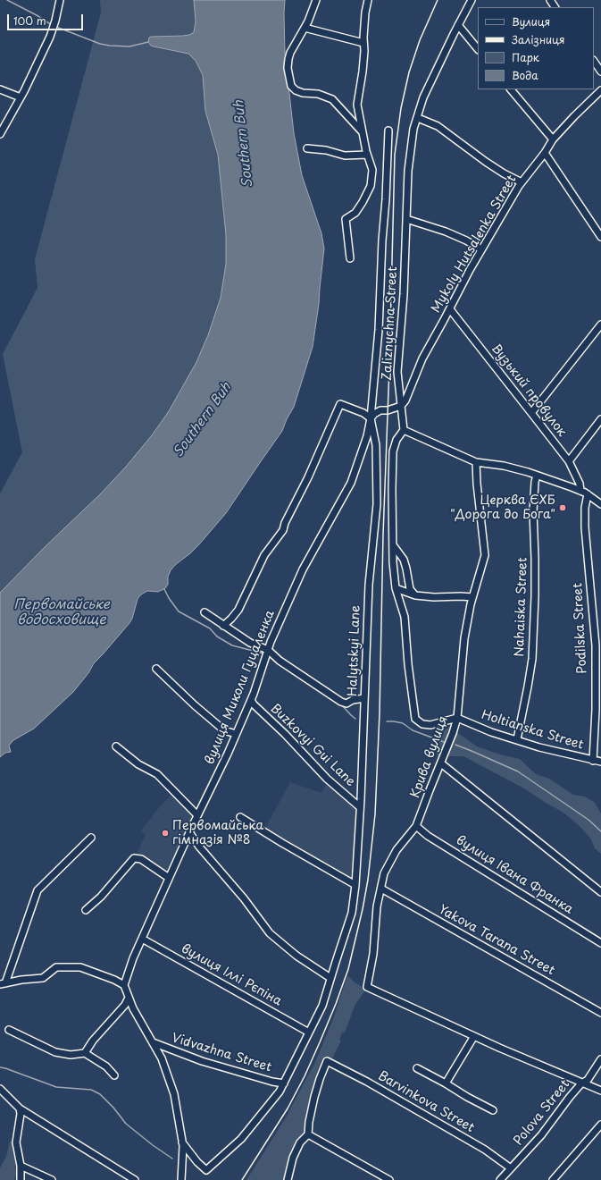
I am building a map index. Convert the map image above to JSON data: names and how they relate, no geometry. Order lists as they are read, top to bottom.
{
  "streets": {
    "street": [
      "Mykoly Hutsalenka Street",
      "Zaliznychna Street",
      "Вузький провулок",
      "Nahaiska Street",
      "Podilska Street",
      "Halytskyi Lane",
      "вулиця Миколи Гуцаленка",
      "Holtianska Street",
      "Buzkovyi Gui Lane",
      "Крива вулиця",
      "вулиця Івана Франка",
      "Yakova Tarana Street",
      "вулиця Іллі Рєпіна",
      "Vidvazhna Street",
      "Barvinkova Street",
      "Polova Street"
    ]
  },
  "crossings": [
    ["Mykoly Hutsalenka Street", "Zaliznychna Street"],
    ["Mykoly Hutsalenka Street", "Вузький провулок"],
    ["Nahaiska Street", "Holtianska Street"],
    ["Podilska Street", "Holtianska Street"],
    ["Halytskyi Lane", "вулиця Миколи Гуцаленка"],
    ["Halytskyi Lane", "Buzkovyi Gui Lane"],
    ["Halytskyi Lane", "вулиця Іллі Рєпіна"],
    ["Halytskyi Lane", "Vidvazhna Street"],
    ["вулиця Миколи Гуцаленка", "Buzkovyi Gui Lane"],
    ["вулиця Миколи Гуцаленка", "вулиця Іллі Рєпіна"],
    ["Holtianska Street", "Крива вулиця"],
    ["Крива вулиця", "вулиця Івана Франка"],
    ["Крива вулиця", "Yakova Tarana Street"],
    ["Barvinkova Street", "Polova Street"]
  ],
  "water": ["Southern Buh", "Первомайське водосховище"],
  "places": ["Церква ЄХБ \"Дорога до Бога\"", "Первомайська гімназія №8"],
  "legend": [
    "Вулиця",
    "Залізниця",
    "Парк",
    "Вода"
  ],
  "scale_bar": "100 m"
}
